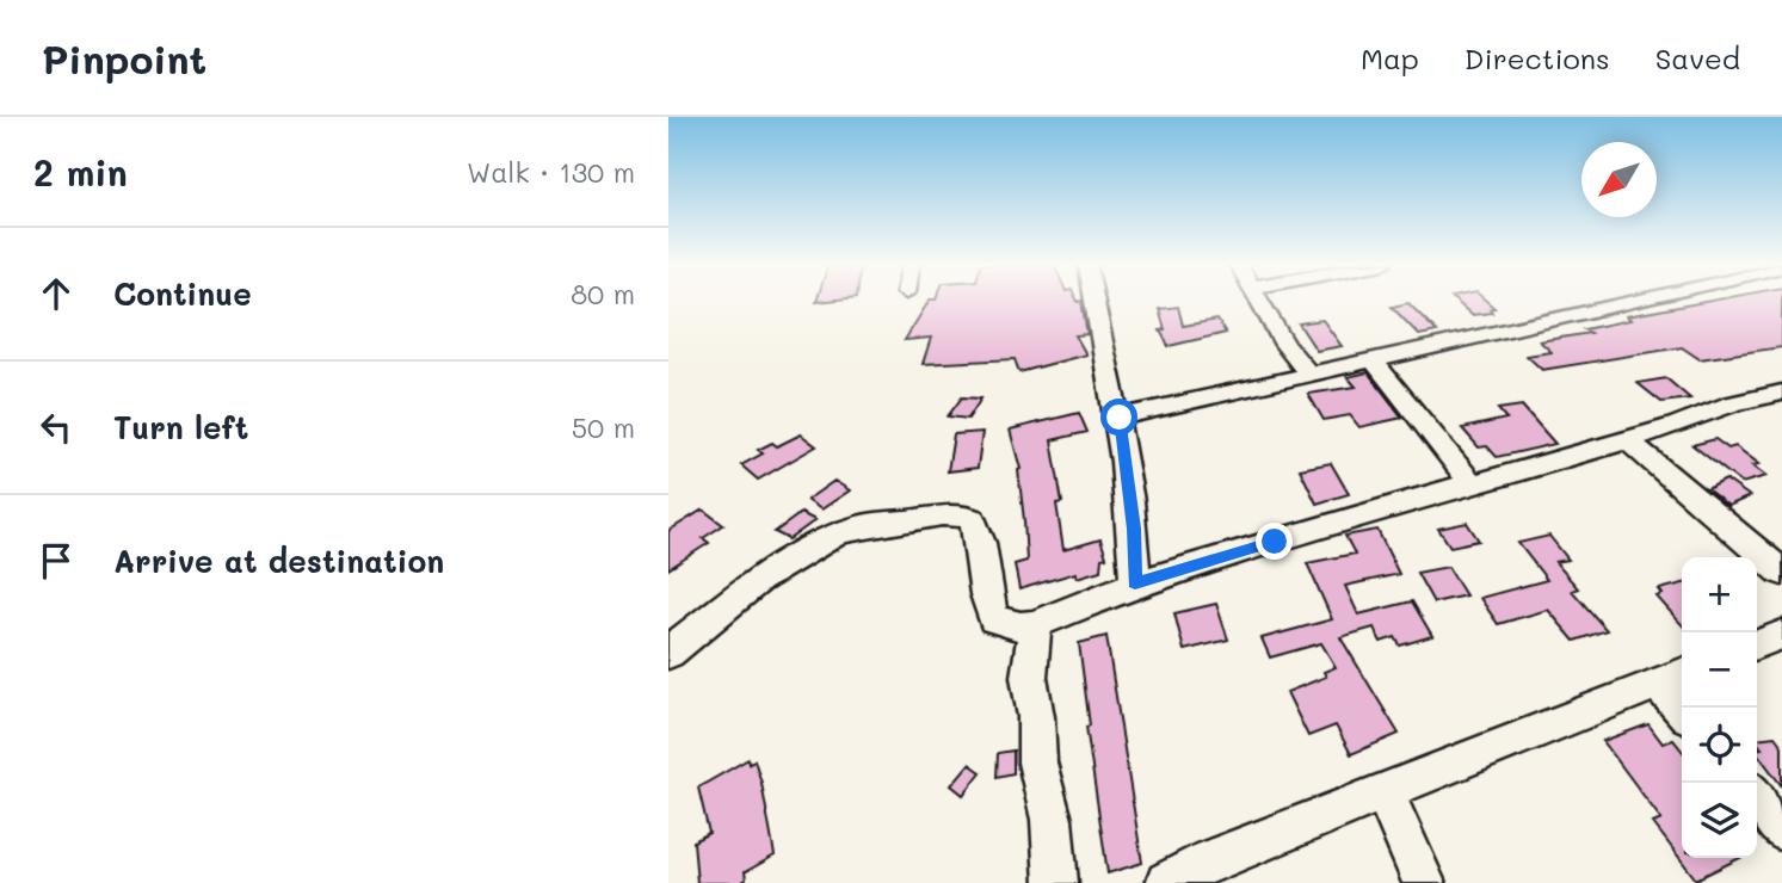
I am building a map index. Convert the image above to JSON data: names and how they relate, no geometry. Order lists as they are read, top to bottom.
{
  "north": "bottom left",
  "page": {
    "header": "Pinpoint",
    "nav": ["Map", "Directions", "Saved"],
    "heading": ["2 min", "Walk · 130 m"],
    "list": [
      ["Continue", "80 m"],
      ["Turn left", "50 m"],
      "Arrive at destination"
    ],
    "map_buttons": ["+", "−"]
  }
}
